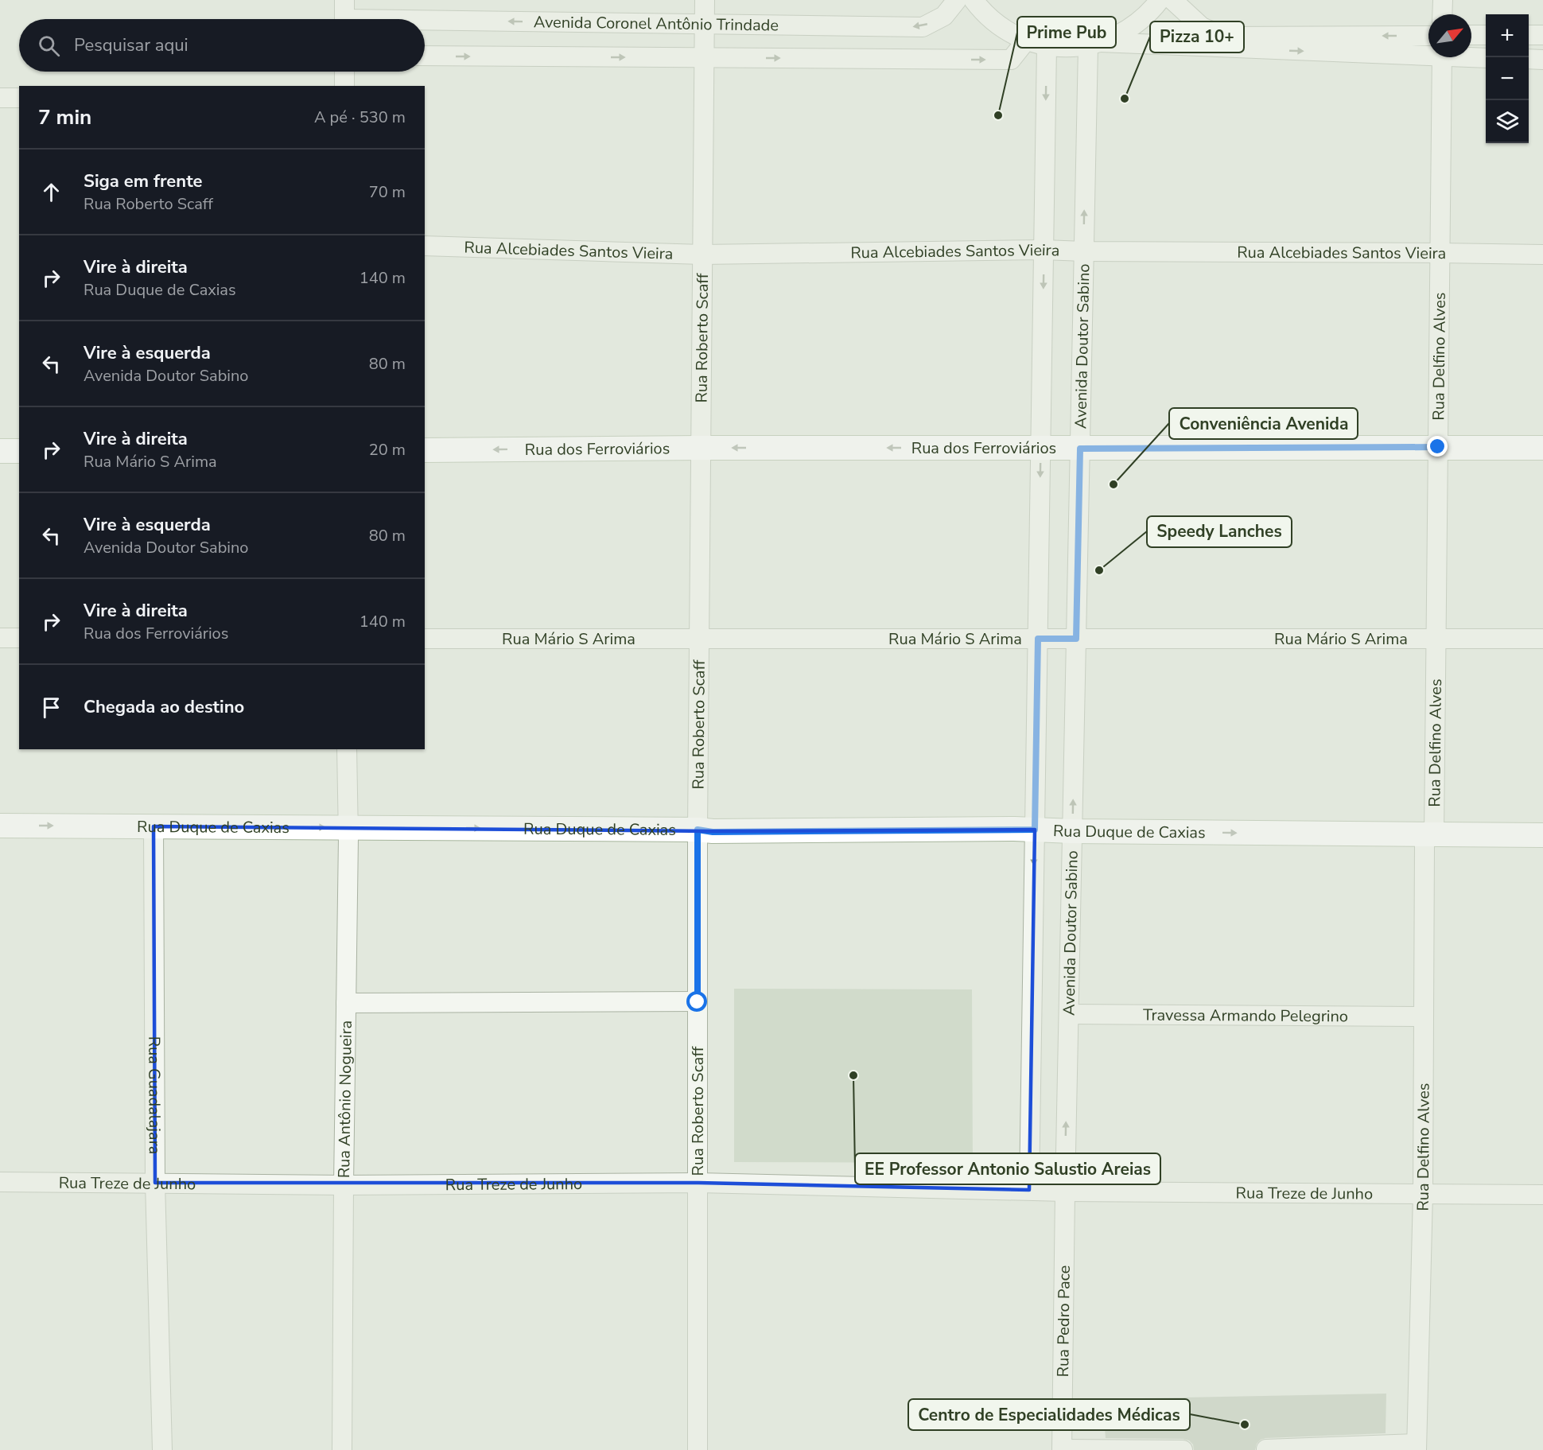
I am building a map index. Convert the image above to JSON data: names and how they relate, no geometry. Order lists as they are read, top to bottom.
{
  "streets": {
    "main road": ["Rua dos Ferroviários", "Rua Duque de Caxias"],
    "street": [
      "Avenida Coronel Antônio Trindade",
      "Rua Alcebiades Santos Vieira",
      "Rua Roberto Scaff",
      "Avenida Doutor Sabino",
      "Rua Delfino Alves",
      "Rua Mário S Arima",
      "Travessa Armando Pelegrino",
      "Rua Guadalajara",
      "Rua Antônio Nogueira",
      "Rua Treze de Junho",
      "Rua Pedro Pace"
    ]
  },
  "crossings": [
    ["Avenida Coronel Antônio Trindade", "Rua Roberto Scaff"],
    ["Rua Alcebiades Santos Vieira", "Rua Roberto Scaff"],
    ["Rua Alcebiades Santos Vieira", "Avenida Doutor Sabino"],
    ["Rua Alcebiades Santos Vieira", "Rua Delfino Alves"],
    ["Rua Roberto Scaff", "Rua dos Ferroviários"],
    ["Rua Roberto Scaff", "Rua Mário S Arima"],
    ["Rua Roberto Scaff", "Rua Duque de Caxias"],
    ["Rua Roberto Scaff", "Rua Treze de Junho"],
    ["Avenida Doutor Sabino", "Rua dos Ferroviários"],
    ["Avenida Doutor Sabino", "Rua Mário S Arima"],
    ["Avenida Doutor Sabino", "Rua Duque de Caxias"],
    ["Avenida Doutor Sabino", "Travessa Armando Pelegrino"],
    ["Avenida Doutor Sabino", "Rua Treze de Junho"],
    ["Avenida Doutor Sabino", "Rua Pedro Pace"],
    ["Rua Delfino Alves", "Rua dos Ferroviários"],
    ["Rua Delfino Alves", "Rua Mário S Arima"],
    ["Rua Delfino Alves", "Rua Duque de Caxias"],
    ["Rua Delfino Alves", "Travessa Armando Pelegrino"],
    ["Rua Delfino Alves", "Rua Treze de Junho"],
    ["Rua Duque de Caxias", "Rua Guadalajara"],
    ["Rua Duque de Caxias", "Rua Antônio Nogueira"],
    ["Rua Guadalajara", "Rua Treze de Junho"],
    ["Rua Antônio Nogueira", "Rua Treze de Junho"],
    ["Rua Treze de Junho", "Rua Pedro Pace"]
  ],
  "one_way": ["Rua dos Ferroviários", "Rua Duque de Caxias"],
  "places": [
    "Pizza 10+",
    "Prime Pub",
    "Conveniência Avenida",
    "Speedy Lanches",
    "EE Professor Antonio Salustio Areias",
    "Centro de Especialidades Médicas"
  ],
  "north": "top right",
  "page": {
    "map_buttons": ["+", "−"],
    "search": "Pesquisar aqui",
    "heading": ["7 min", "A pé · 530 m"],
    "list": [
      ["Siga em frente", "Rua Roberto Scaff", "70 m"],
      ["Vire à direita", "Rua Duque de Caxias", "140 m"],
      ["Vire à esquerda", "Avenida Doutor Sabino", "80 m"],
      ["Vire à direita", "Rua Mário S Arima", "20 m"],
      ["Vire à esquerda", "Avenida Doutor Sabino", "80 m"],
      ["Vire à direita", "Rua dos Ferroviários", "140 m"],
      "Chegada ao destino"
    ]
  }
}
